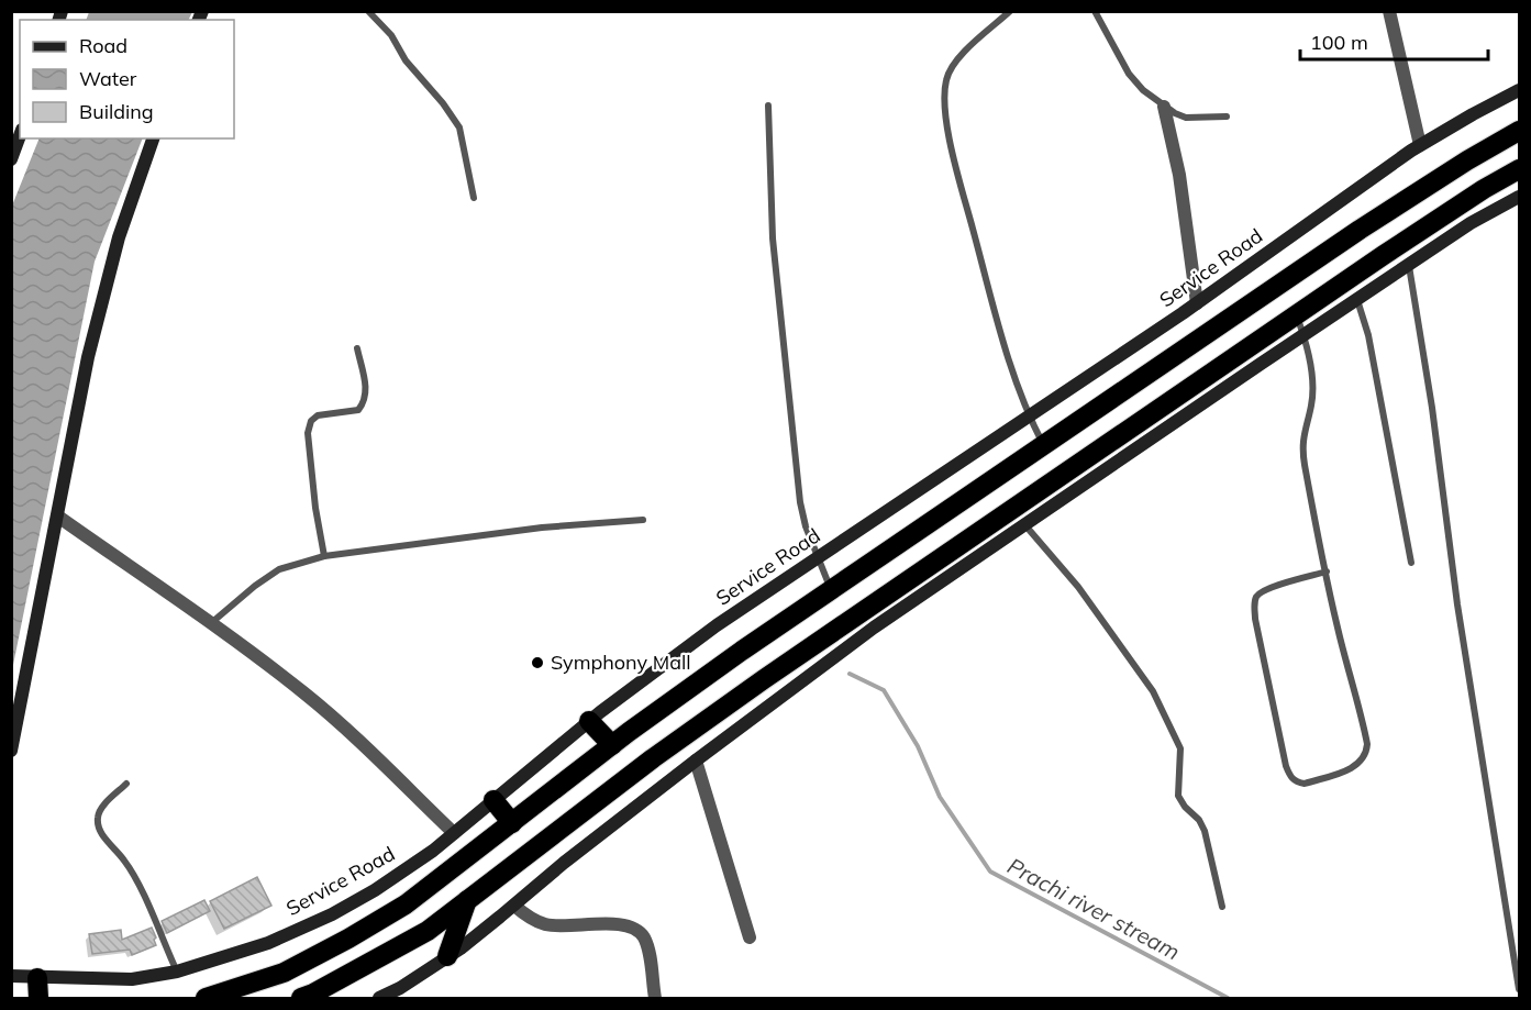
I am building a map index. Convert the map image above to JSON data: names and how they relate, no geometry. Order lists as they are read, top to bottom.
{
  "streets": {
    "street": ["Service Road"]
  },
  "water": ["Prachi river stream"],
  "places": ["Symphony Mall"],
  "legend": ["Road", "Water", "Building"],
  "scale_bar": "100 m"
}
